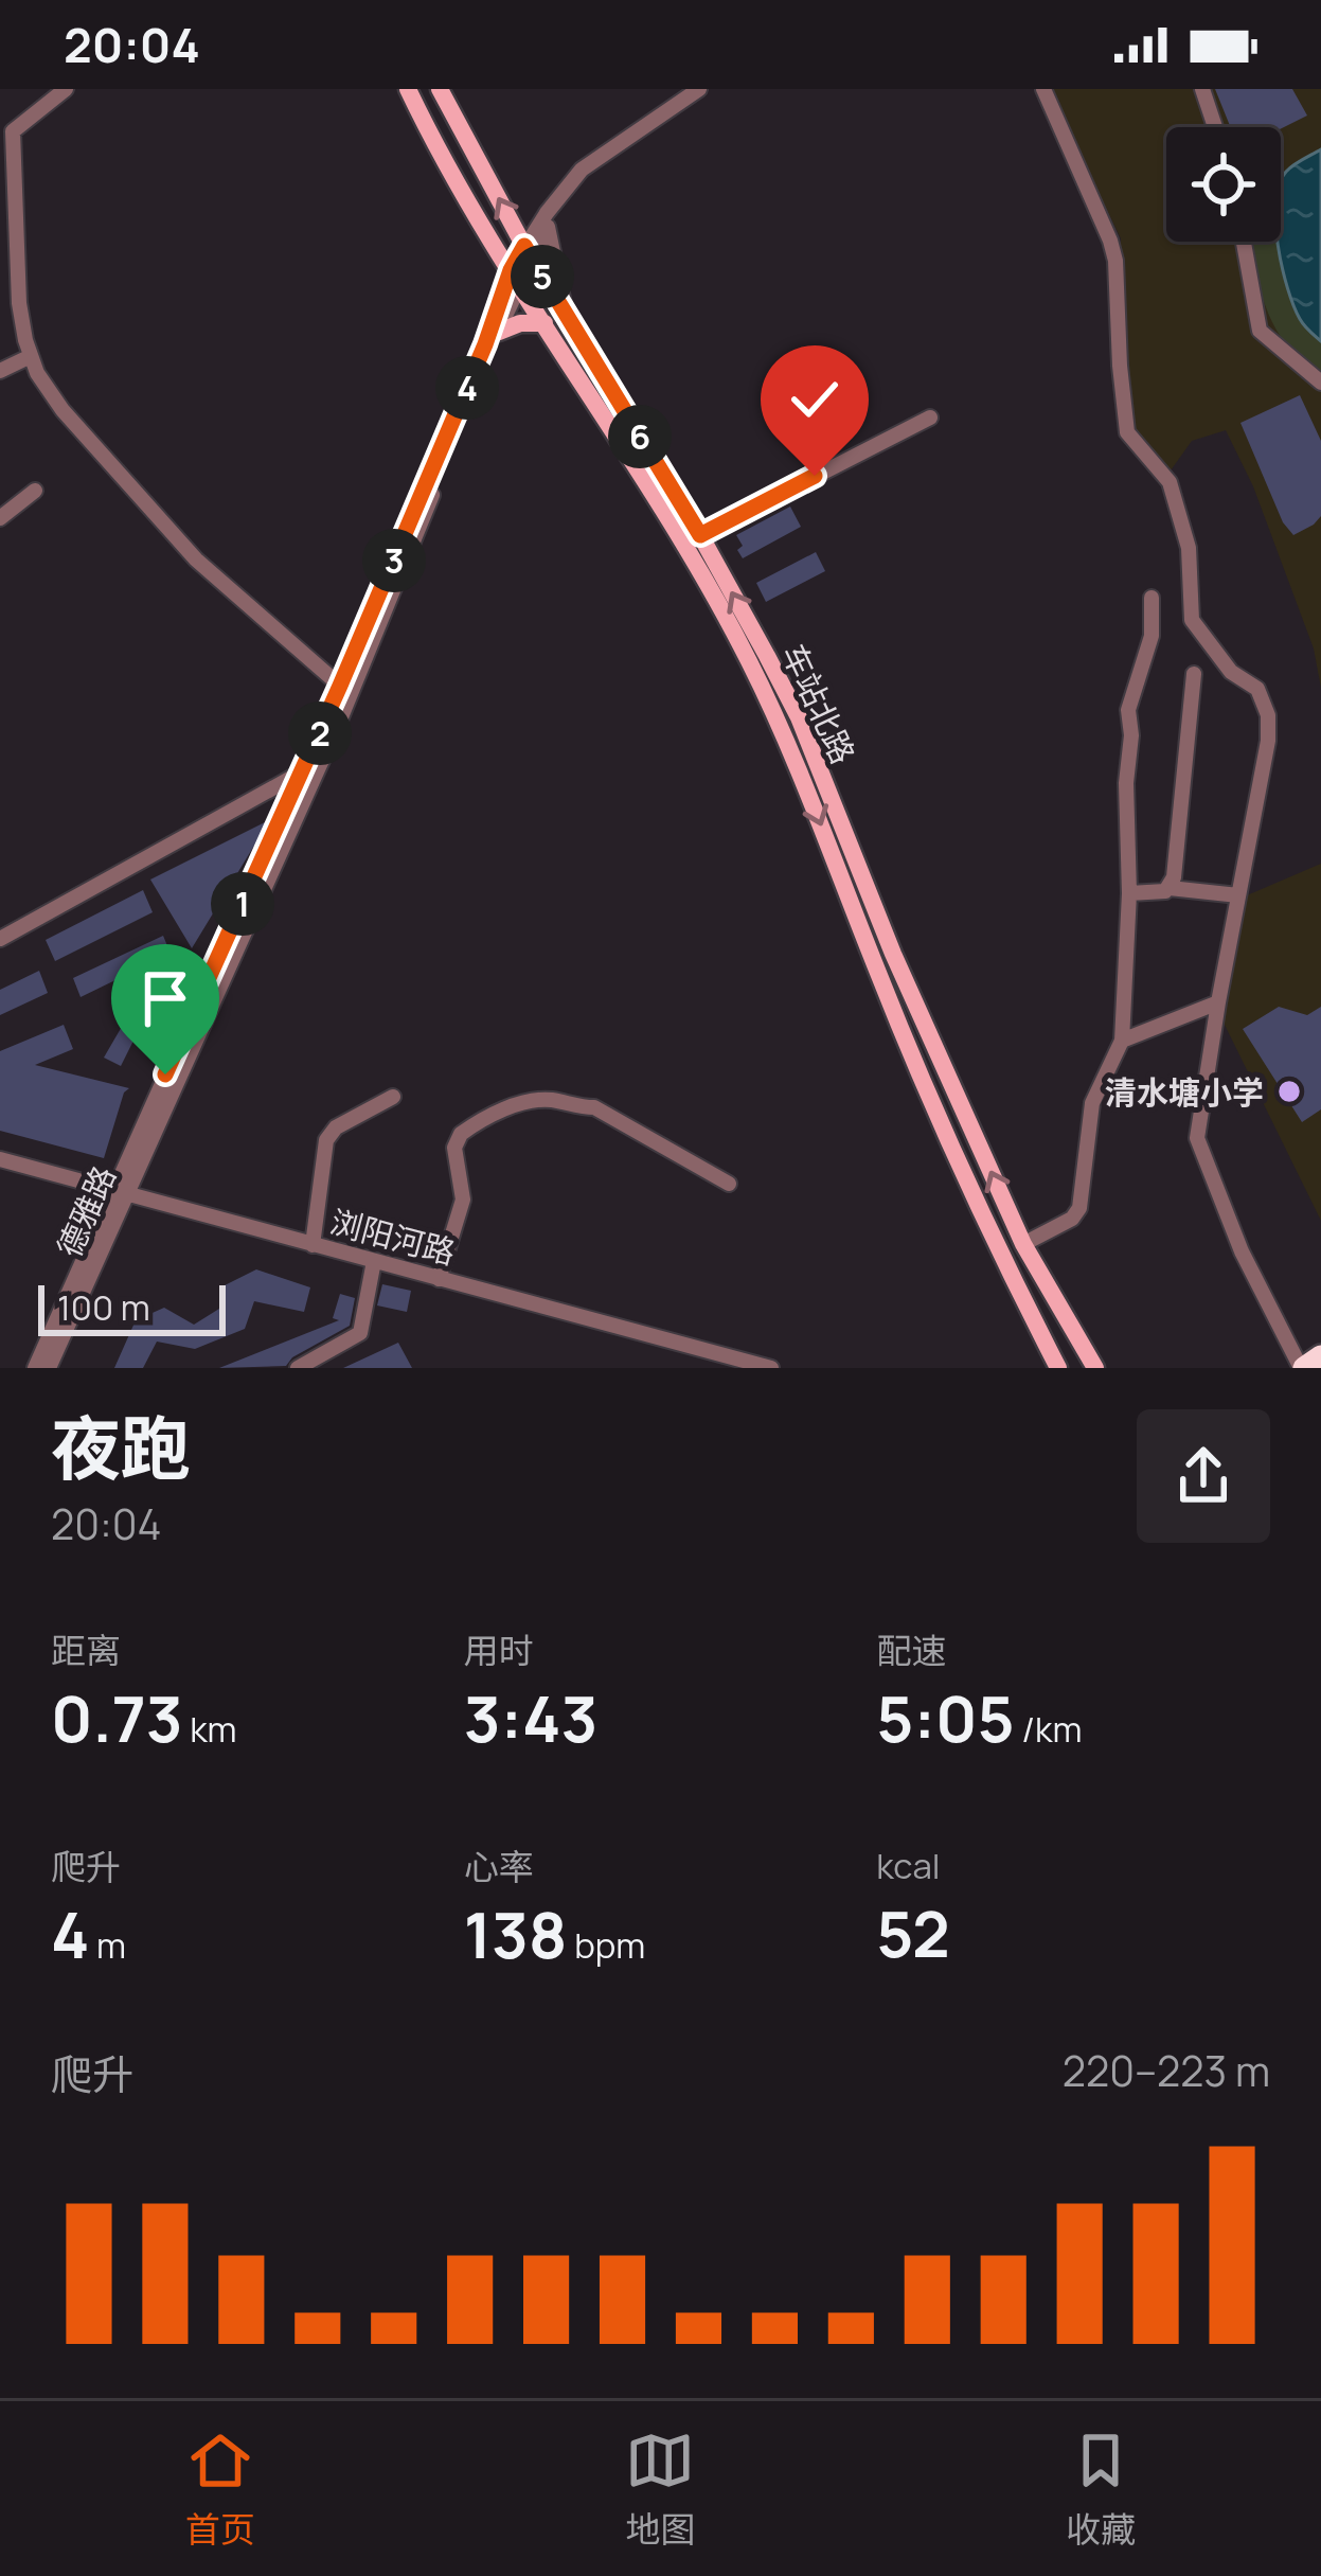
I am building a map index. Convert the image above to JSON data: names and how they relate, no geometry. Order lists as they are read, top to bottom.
{
  "streets": {
    "main road": ["车站北路"],
    "street": ["德雅路", "浏阳河路"]
  },
  "crossings": [
    ["车站北路", "德雅路"],
    ["德雅路", "浏阳河路"]
  ],
  "places": ["清水塘小学"],
  "scale_bar": "100 m",
  "page": {
    "status": "20:04",
    "pins": [
      "5",
      "4",
      "6",
      "3",
      "2",
      "1"
    ],
    "scale": "100 m",
    "heading": ["夜跑", "20:04"],
    "stats": [
      ["距离", "0.73 km"],
      ["用时", "3:43"],
      ["配速", "5:05 /km"],
      ["爬升", "4 m"],
      ["心率", "138 bpm"],
      ["kcal", "52"]
    ],
    "chart": ["爬升", "220–223 m"],
    "tabs": ["首页", "地图", "收藏"]
  }
}
